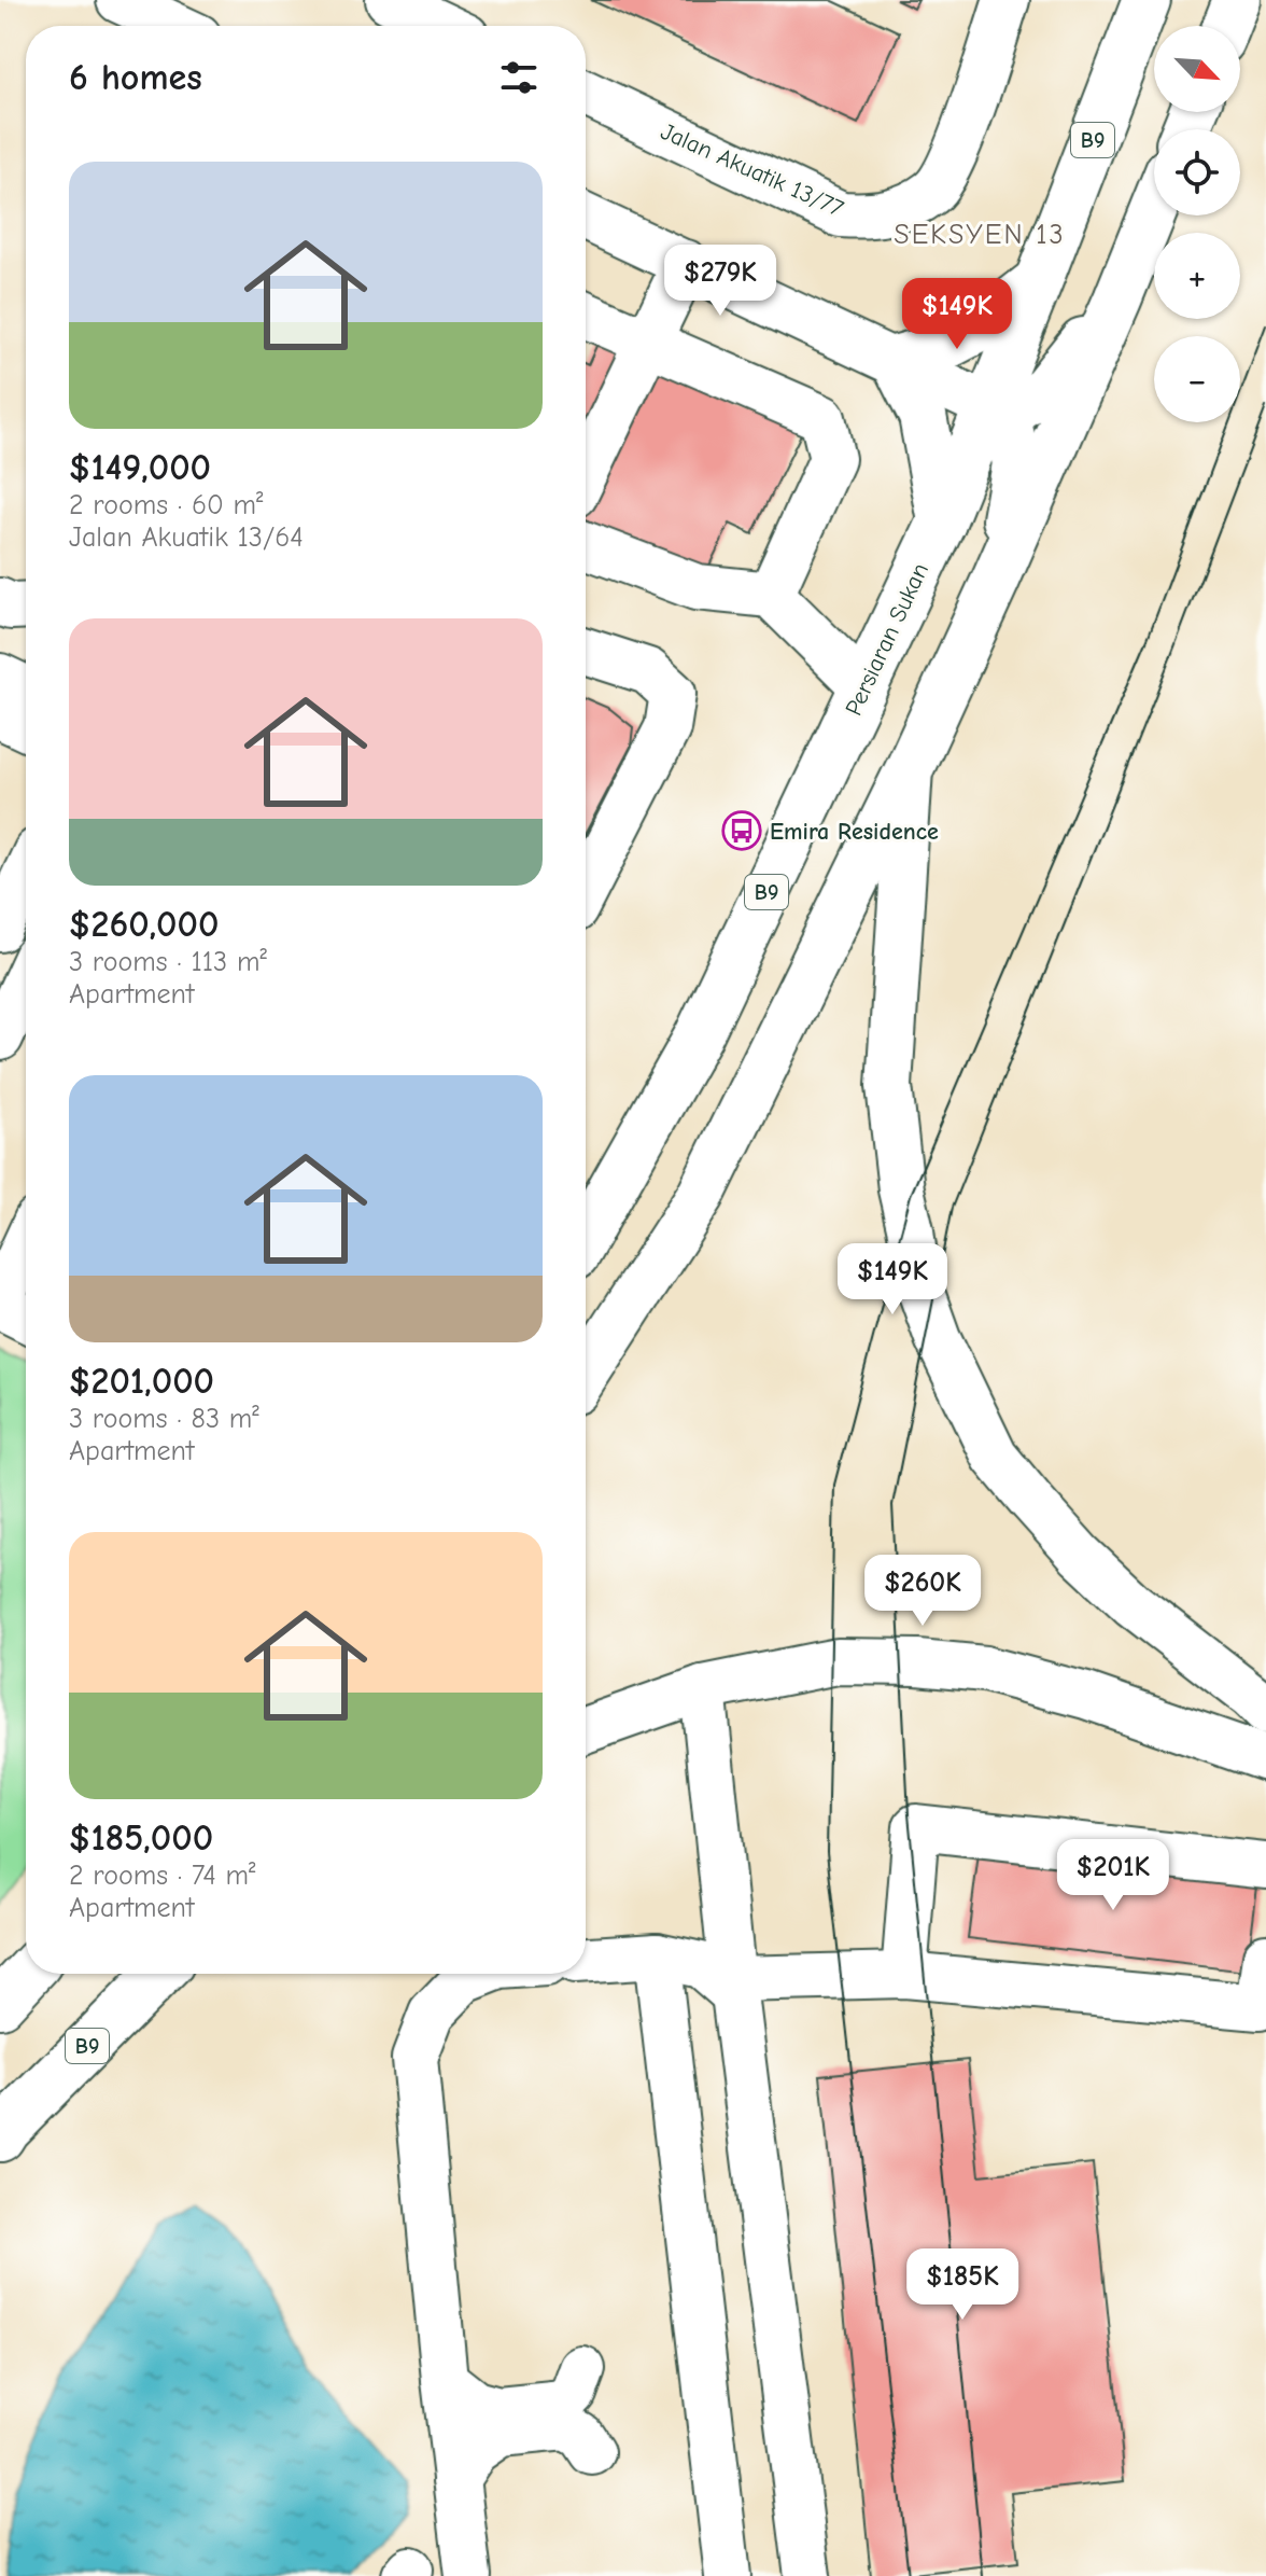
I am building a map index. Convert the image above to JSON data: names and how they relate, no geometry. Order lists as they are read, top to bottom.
{
  "streets": {
    "main road": ["B9", "Persiaran Sukan"],
    "street": ["Jalan Akuatik 13/77"]
  },
  "districts": ["SEKSYEN 13"],
  "places": {
    "bus stop": ["Emira Residence"]
  },
  "north": "bottom right",
  "page": {
    "map_buttons": ["+", "−"],
    "heading": "6 homes",
    "list": [
      {
        "name": "$149,000",
        "note": "2 rooms · 60 m² · Jalan Akuatik 13/64"
      },
      {
        "name": "$260,000",
        "note": "3 rooms · 113 m² · Apartment"
      },
      {
        "name": "$201,000",
        "note": "3 rooms · 83 m² · Apartment"
      },
      {
        "name": "$185,000",
        "note": "2 rooms · 74 m² · Apartment"
      }
    ],
    "price": [
      "$279K",
      "$149K",
      "$149K",
      "$260K",
      "$201K",
      "$185K"
    ]
  }
}
